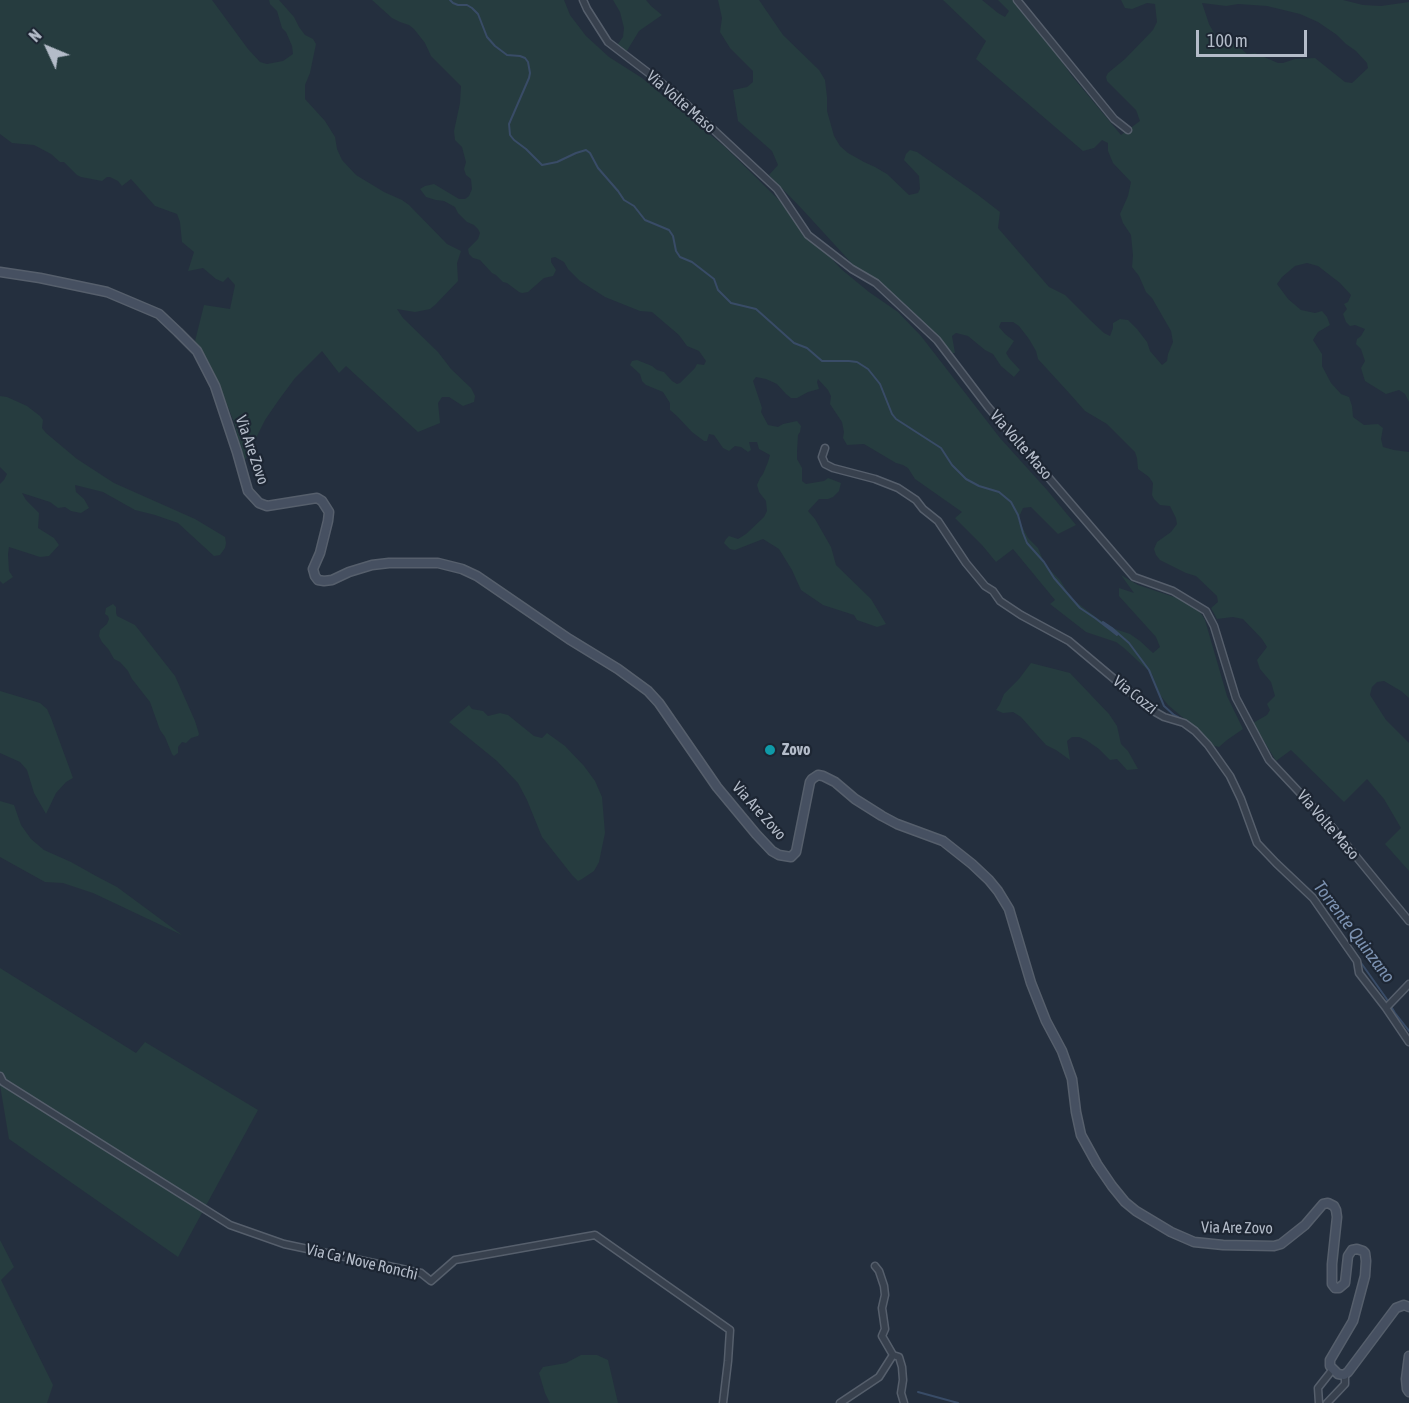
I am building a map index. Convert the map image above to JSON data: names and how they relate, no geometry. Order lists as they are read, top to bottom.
{
  "streets": {
    "street": [
      "Via Volte Maso",
      "Via Are Zovo",
      "Via Cozzi",
      "Via Ca' Nove Ronchi"
    ]
  },
  "water": ["Torrente Quinzano"],
  "places": ["Zovo"],
  "scale_bar": "100 m",
  "north": "top left"
}
